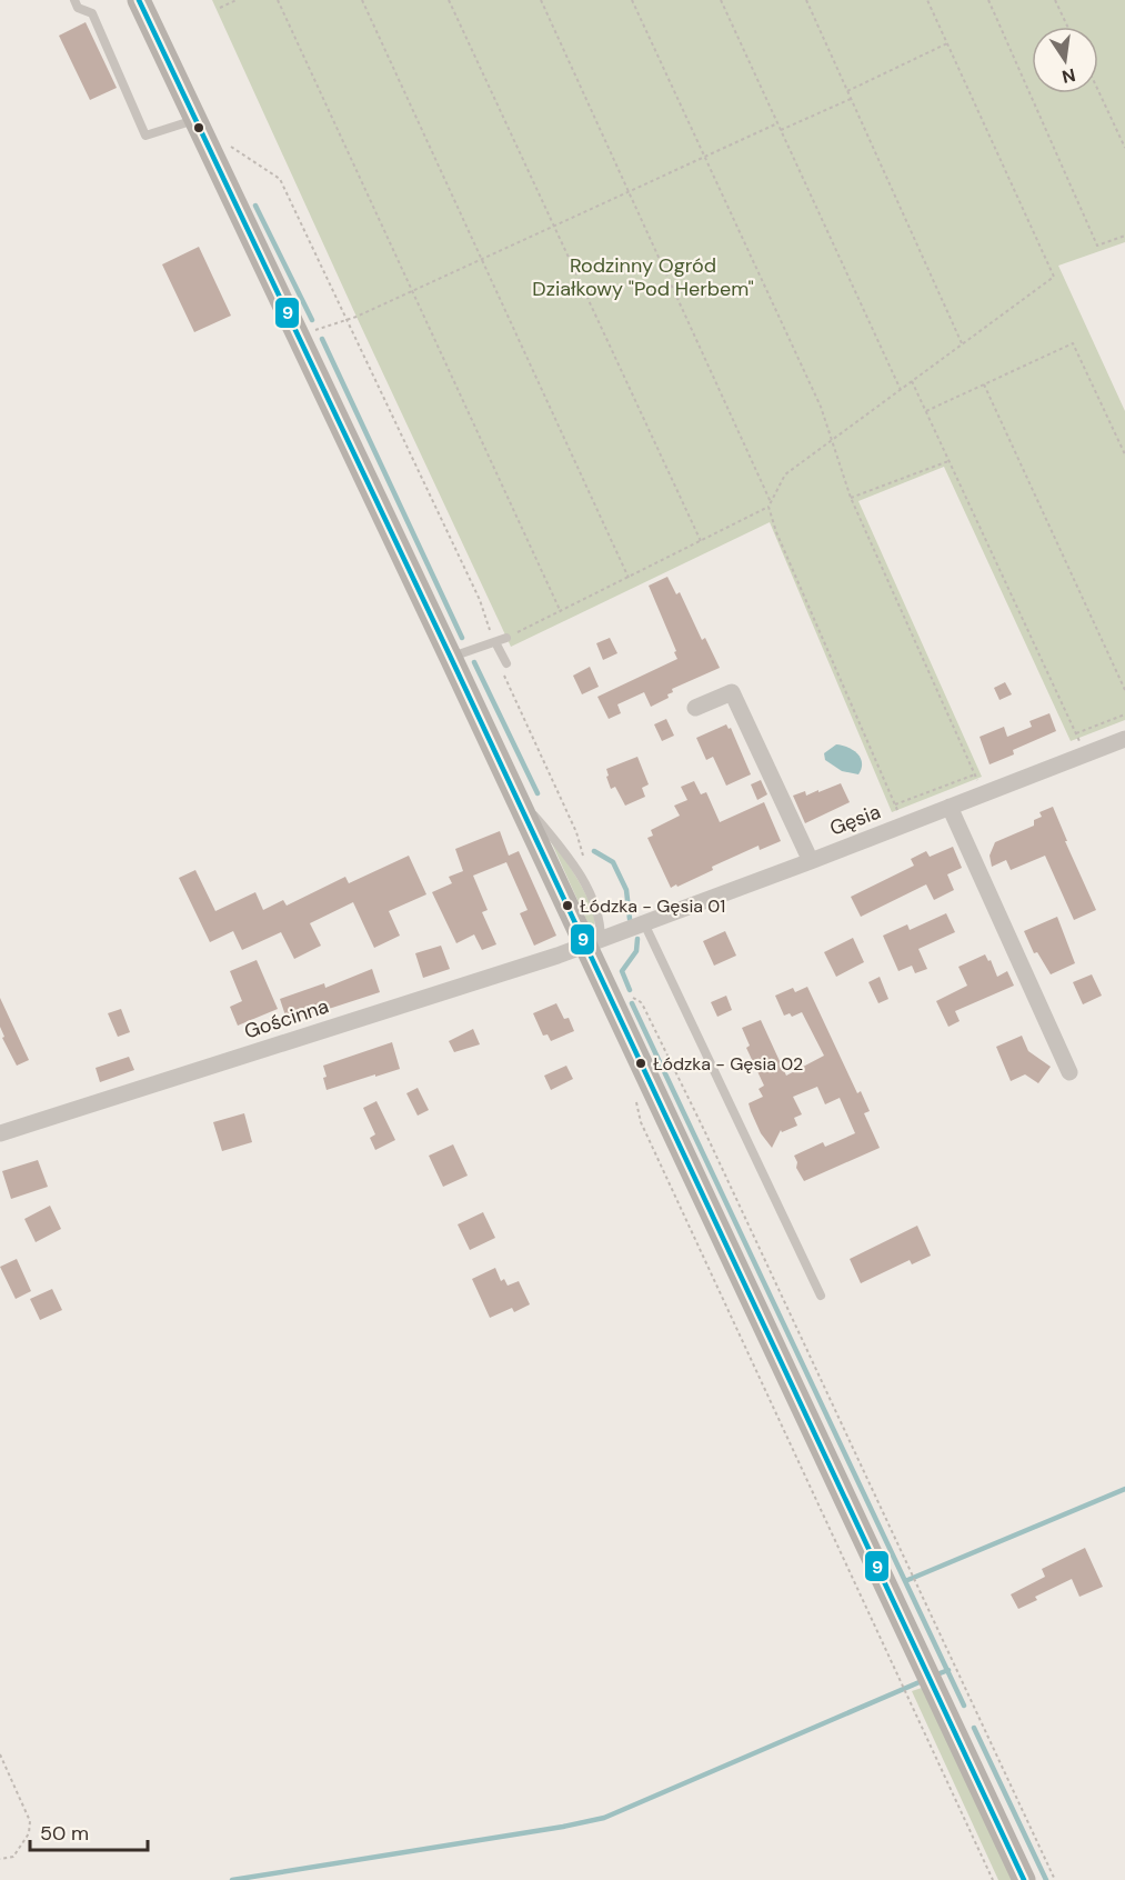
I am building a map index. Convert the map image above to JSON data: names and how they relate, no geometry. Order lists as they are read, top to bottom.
{
  "streets": {
    "street": ["Gęsia", "Gościnna"]
  },
  "crossings": [
    ["Gęsia", "Gościnna"]
  ],
  "parks": ["Rodzinny Ogród Działkowy \"Pod Herbem\""],
  "places": ["Łódzka - Gęsia 01", "Łódzka - Gęsia 02"],
  "lines": ["transit line 9"],
  "scale_bar": "50 m",
  "north": "bottom"
}
